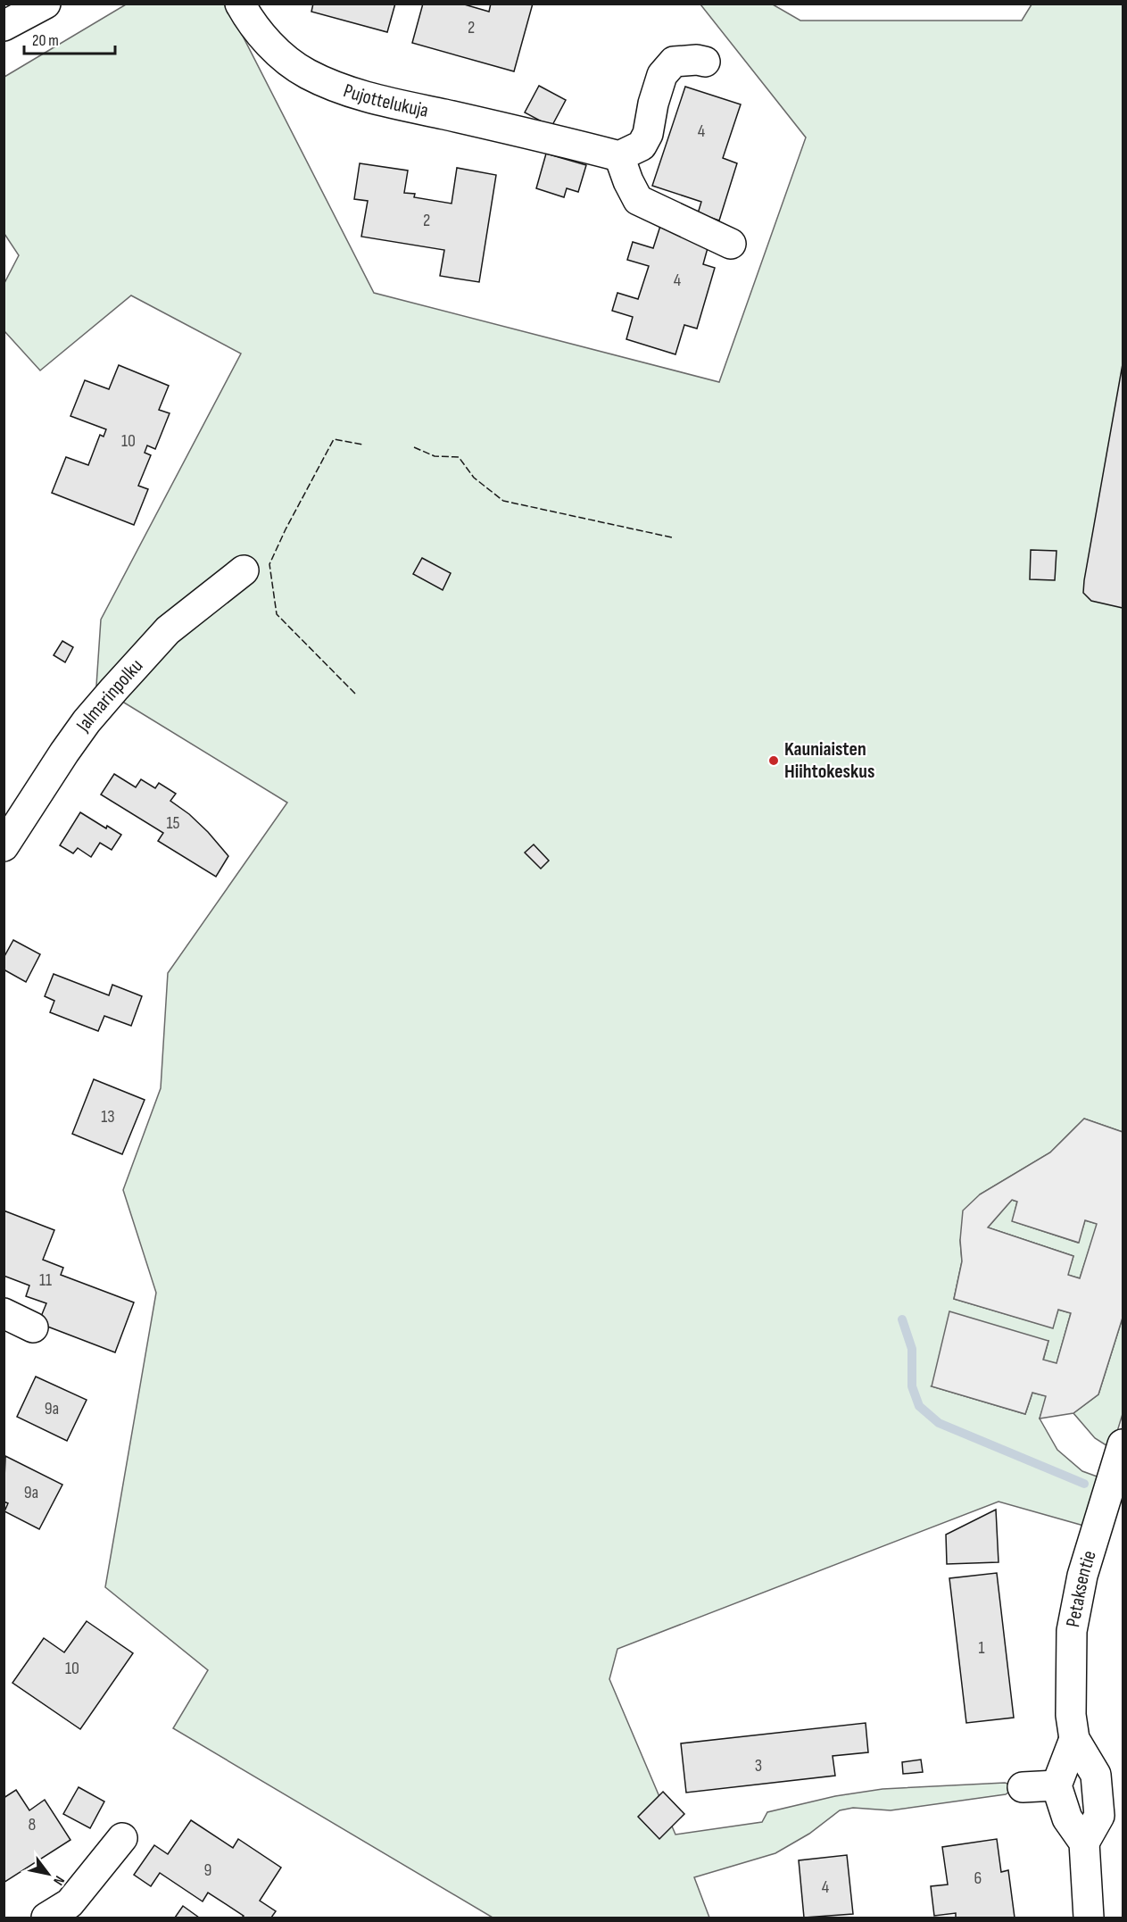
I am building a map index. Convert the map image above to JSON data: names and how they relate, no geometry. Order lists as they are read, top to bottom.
{
  "streets": {
    "street": ["Pujottelukuja", "Jalmarinpolku", "Petaksentie"]
  },
  "places": ["Kauniaisten Hiihtokeskus"],
  "house_numbers": [
    "2",
    "4",
    "2",
    "4",
    "10",
    "15",
    "13",
    "11",
    "9a",
    "9a",
    "1",
    "10",
    "3",
    "8",
    "9",
    "6",
    "4"
  ],
  "scale_bar": "20 m",
  "north": "bottom right"
}
